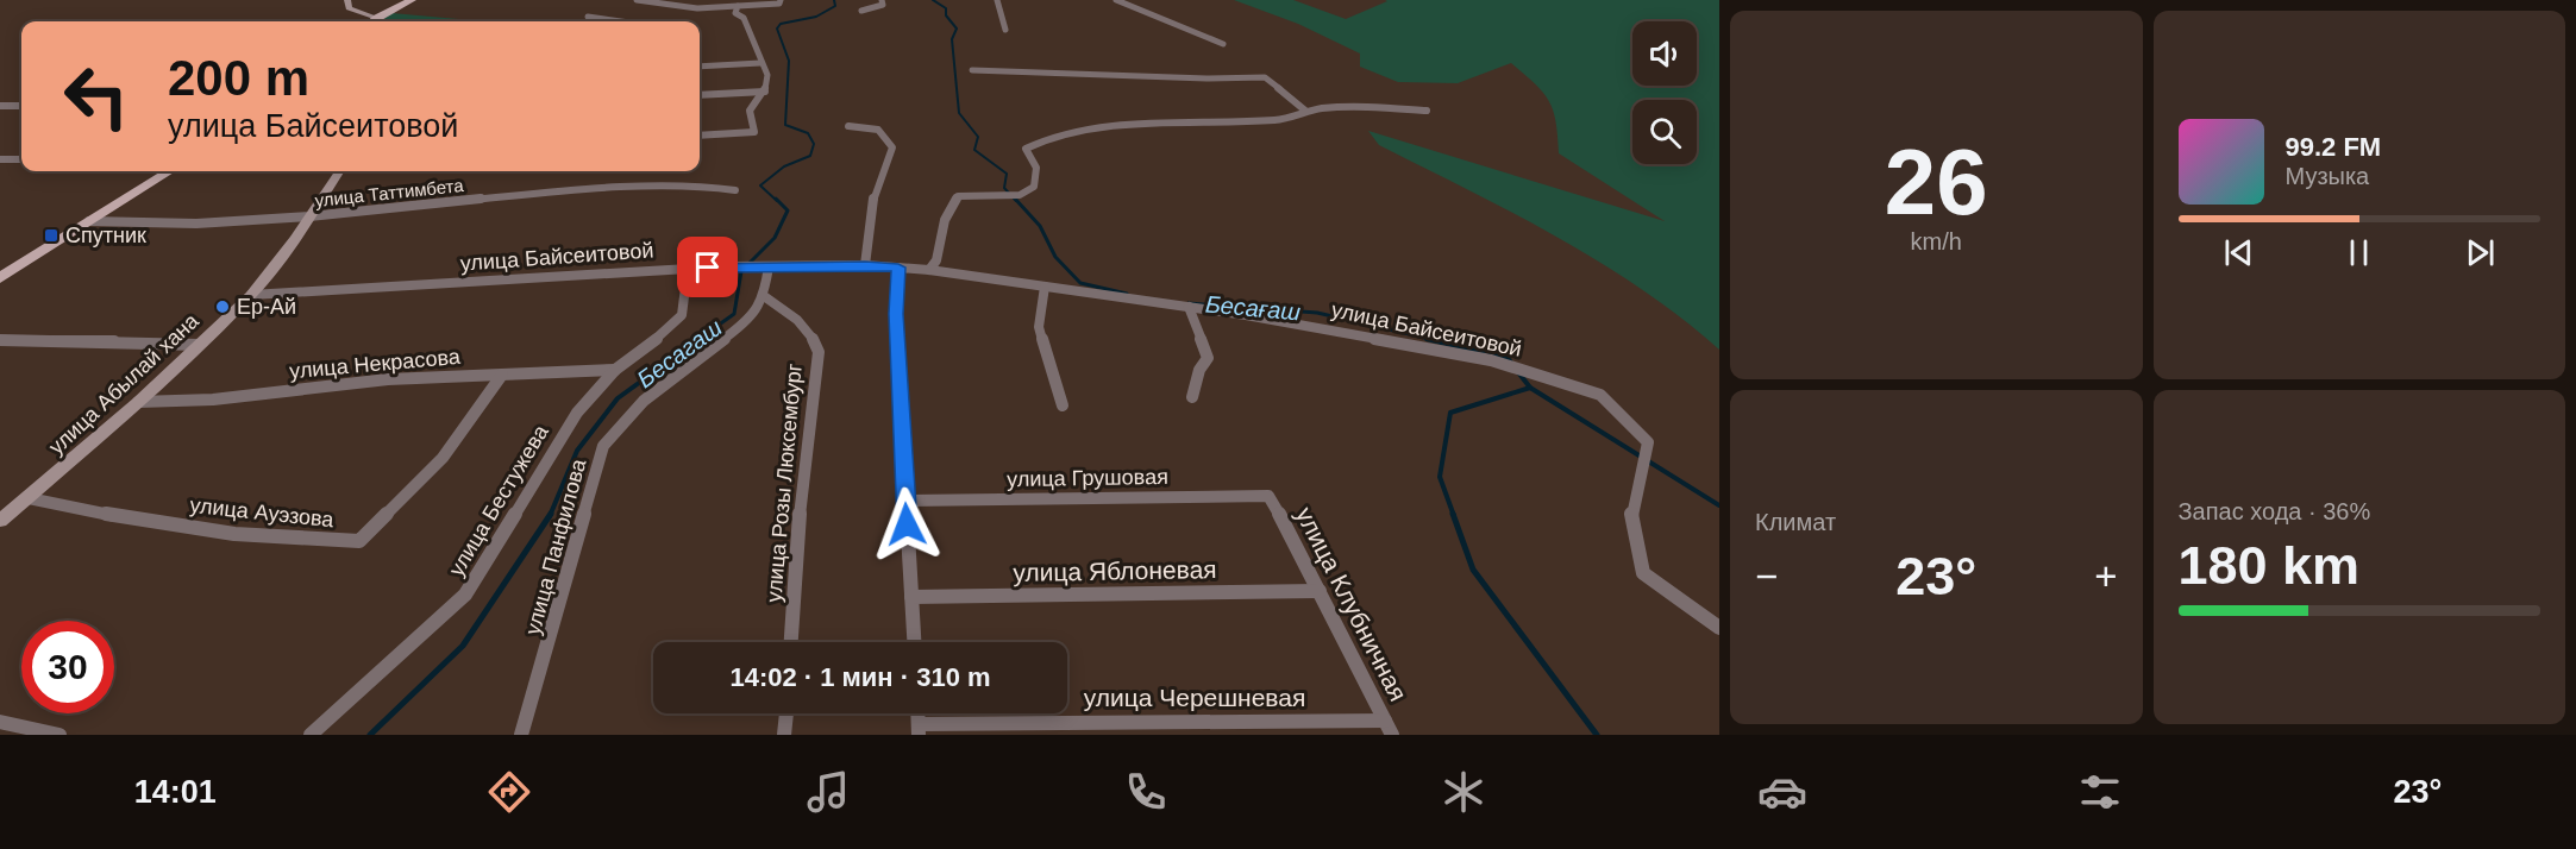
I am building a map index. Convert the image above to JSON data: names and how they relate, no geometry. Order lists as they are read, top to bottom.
{
  "streets": {
    "street": [
      "улица Таттимбета",
      "улица Байсеитовой",
      "улица Некрасова",
      "улица Абылай хана",
      "улица Грушовая",
      "улица Розы Люксембург",
      "улица Бестужева",
      "улица Ауэзова",
      "улица Панфилова",
      "улица Яблоневая",
      "улица Клубничная",
      "улица Черешневая"
    ]
  },
  "crossings": [
    ["улица Таттимбета", "улица Абылай хана"],
    ["улица Байсеитовой", "улица Абылай хана"],
    ["улица Байсеитовой", "улица Бестужева"],
    ["улица Байсеитовой", "улица Панфилова"],
    ["улица Некрасова", "улица Абылай хана"],
    ["улица Некрасова", "улица Бестужева"],
    ["улица Некрасова", "улица Ауэзова"],
    ["улица Абылай хана", "улица Ауэзова"],
    ["улица Грушовая", "улица Клубничная"],
    ["улица Розы Люксембург", "улица Панфилова"],
    ["улица Яблоневая", "улица Клубничная"],
    ["улица Клубничная", "улица Черешневая"]
  ],
  "water": ["Бесағаш", "Бесагаш"],
  "places": {
    "transit": ["Спутник"],
    "other": ["Ер-Ай"]
  },
  "page": {
    "tile": [
      ["26", "km/h"],
      "Климат",
      ["Запас хода · 36%", "180 km"]
    ],
    "turn": ["200 m", "улица Байсеитовой"],
    "song": ["99.2 FM", "Музыка"],
    "heat": ["−", "23°", "+"],
    "limit": "30",
    "trip": "14:02 · 1 мин · 310 m",
    "tabs": ["14:01", "23°"]
  }
}
